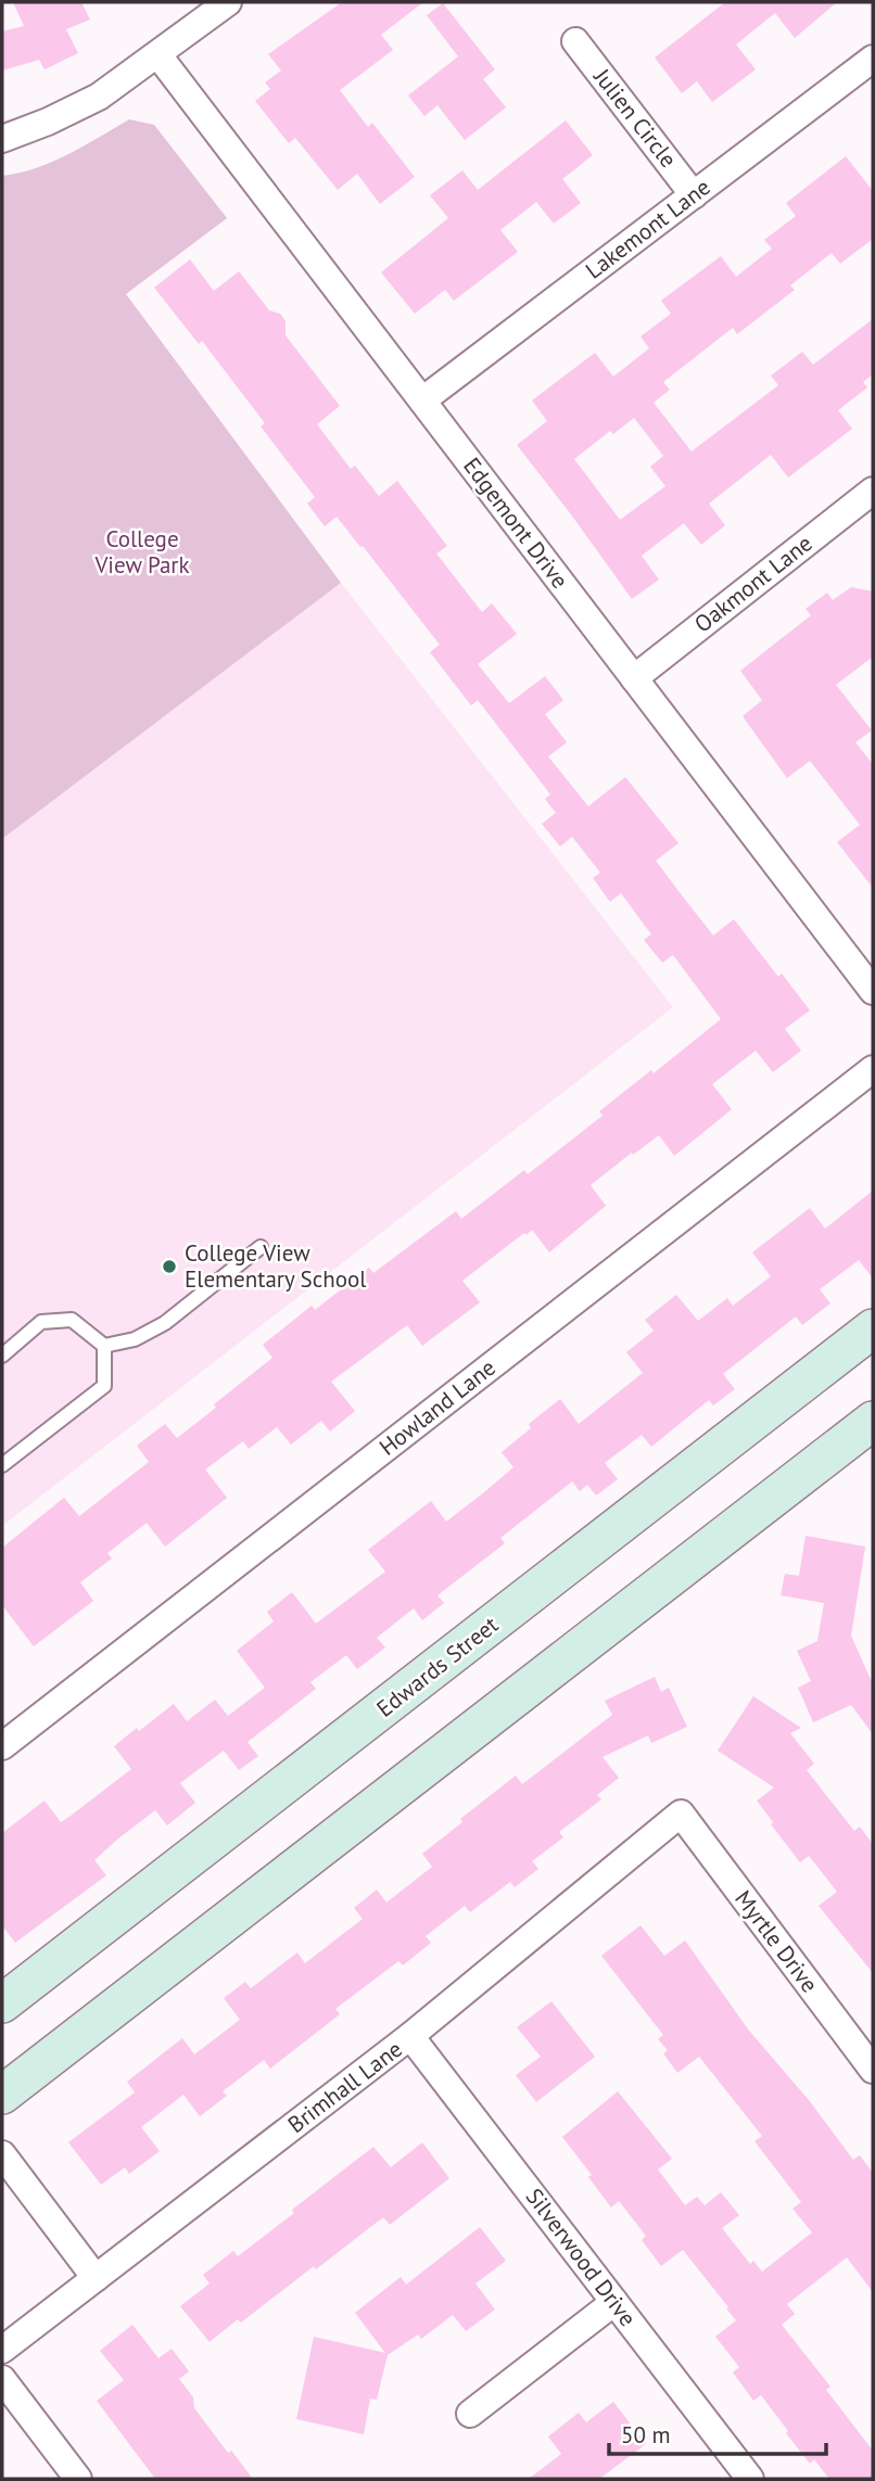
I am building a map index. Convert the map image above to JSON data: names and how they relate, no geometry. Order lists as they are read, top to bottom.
{
  "streets": {
    "main road": ["Edwards Street"],
    "street": [
      "Julien Circle",
      "Lakemont Lane",
      "Edgemont Drive",
      "Oakmont Lane",
      "Howland Lane",
      "Myrtle Drive",
      "Brimhall Lane",
      "Silverwood Drive"
    ]
  },
  "crossings": [
    ["Julien Circle", "Lakemont Lane"],
    ["Lakemont Lane", "Edgemont Drive"],
    ["Edgemont Drive", "Oakmont Lane"],
    ["Myrtle Drive", "Brimhall Lane"],
    ["Brimhall Lane", "Silverwood Drive"]
  ],
  "parks": ["College View Park"],
  "places": ["College View Elementary School"],
  "scale_bar": "50 m"
}
